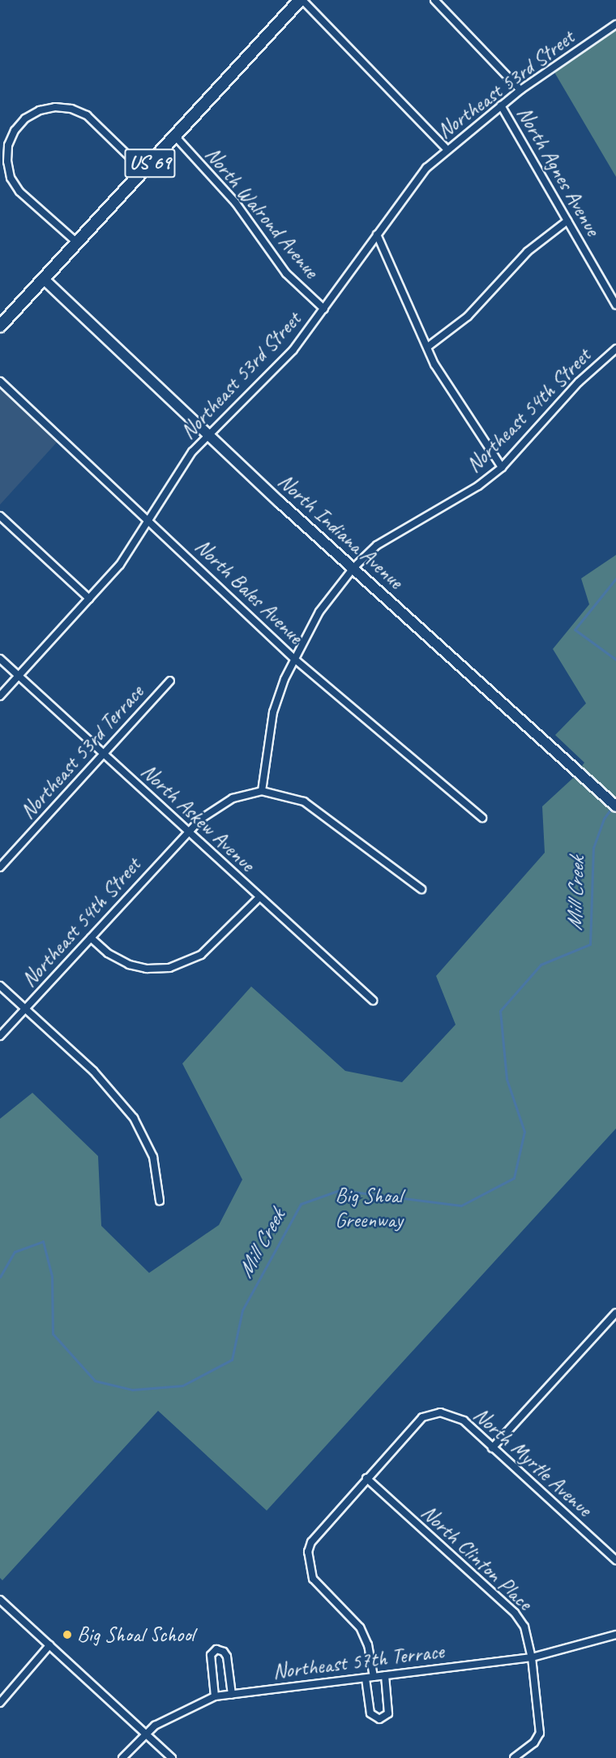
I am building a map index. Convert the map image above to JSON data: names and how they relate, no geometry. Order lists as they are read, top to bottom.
{
  "streets": {
    "main road": ["US 69"],
    "street": [
      "Northeast 53rd Street",
      "North Agnes Avenue",
      "North Walrond Avenue",
      "Northeast 54th Street",
      "North Indiana Avenue",
      "North Bales Avenue",
      "Northeast 53rd Terrace",
      "North Askew Avenue",
      "North Myrtle Avenue",
      "North Clinton Place",
      "Northeast 57th Terrace"
    ]
  },
  "crossings": [
    ["Northeast 53rd Street", "North Agnes Avenue"],
    ["Northeast 53rd Street", "North Walrond Avenue"],
    ["Northeast 53rd Street", "North Indiana Avenue"],
    ["Northeast 53rd Street", "North Bales Avenue"],
    ["Northeast 53rd Street", "North Askew Avenue"],
    ["US 69", "North Walrond Avenue"],
    ["US 69", "North Indiana Avenue"],
    ["Northeast 54th Street", "North Indiana Avenue"],
    ["Northeast 54th Street", "North Bales Avenue"],
    ["Northeast 54th Street", "North Askew Avenue"],
    ["Northeast 53rd Terrace", "North Askew Avenue"],
    ["North Myrtle Avenue", "North Clinton Place"],
    ["North Clinton Place", "Northeast 57th Terrace"]
  ],
  "water": ["Mill Creek"],
  "parks": ["Big Shoal Greenway"],
  "places": ["Big Shoal School"]
}
